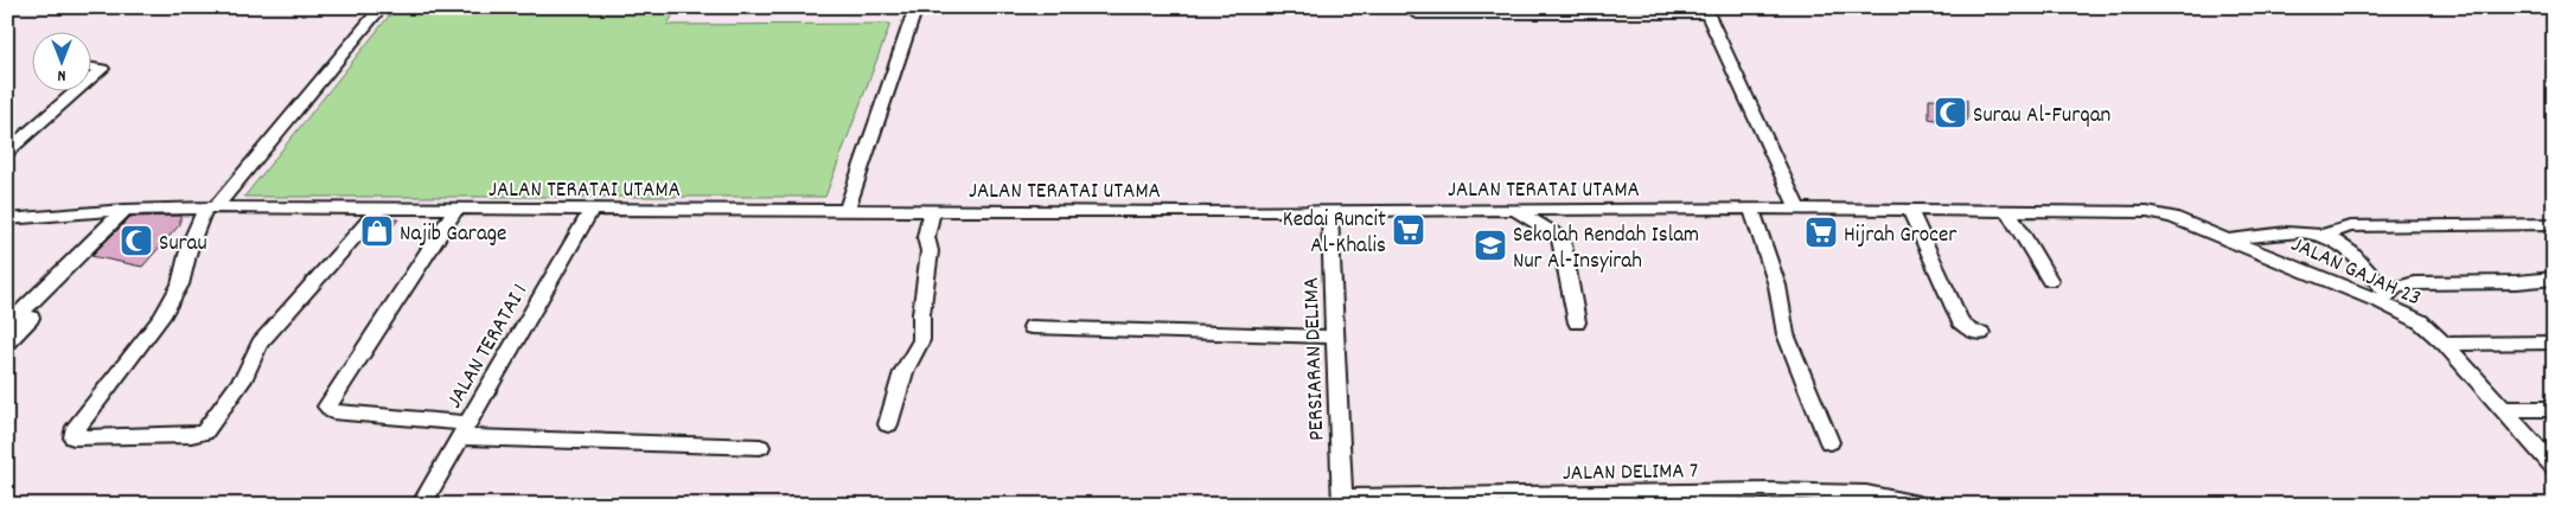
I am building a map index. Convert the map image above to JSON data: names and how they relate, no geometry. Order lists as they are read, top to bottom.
{
  "streets": {
    "street": [
      "JALAN TERATAI UTAMA",
      "JALAN GAJAH 23",
      "JALAN TERATAI 1",
      "PERSIARAN DELIMA",
      "JALAN DELIMA 7"
    ]
  },
  "crossings": [
    ["JALAN TERATAI UTAMA", "JALAN GAJAH 23"],
    ["JALAN TERATAI UTAMA", "JALAN TERATAI 1"],
    ["JALAN TERATAI UTAMA", "PERSIARAN DELIMA"],
    ["PERSIARAN DELIMA", "JALAN DELIMA 7"]
  ],
  "places": {
    "mosque": ["Surau Al-Furqan", "Surau"],
    "supermarket": ["Kedai Runcit Al-Khalis", "Hijrah Grocer"],
    "shop": ["Najib Garage"],
    "school or university": ["Sekolah Rendah Islam Nur Al-Insyirah"]
  },
  "north": "bottom"
}
